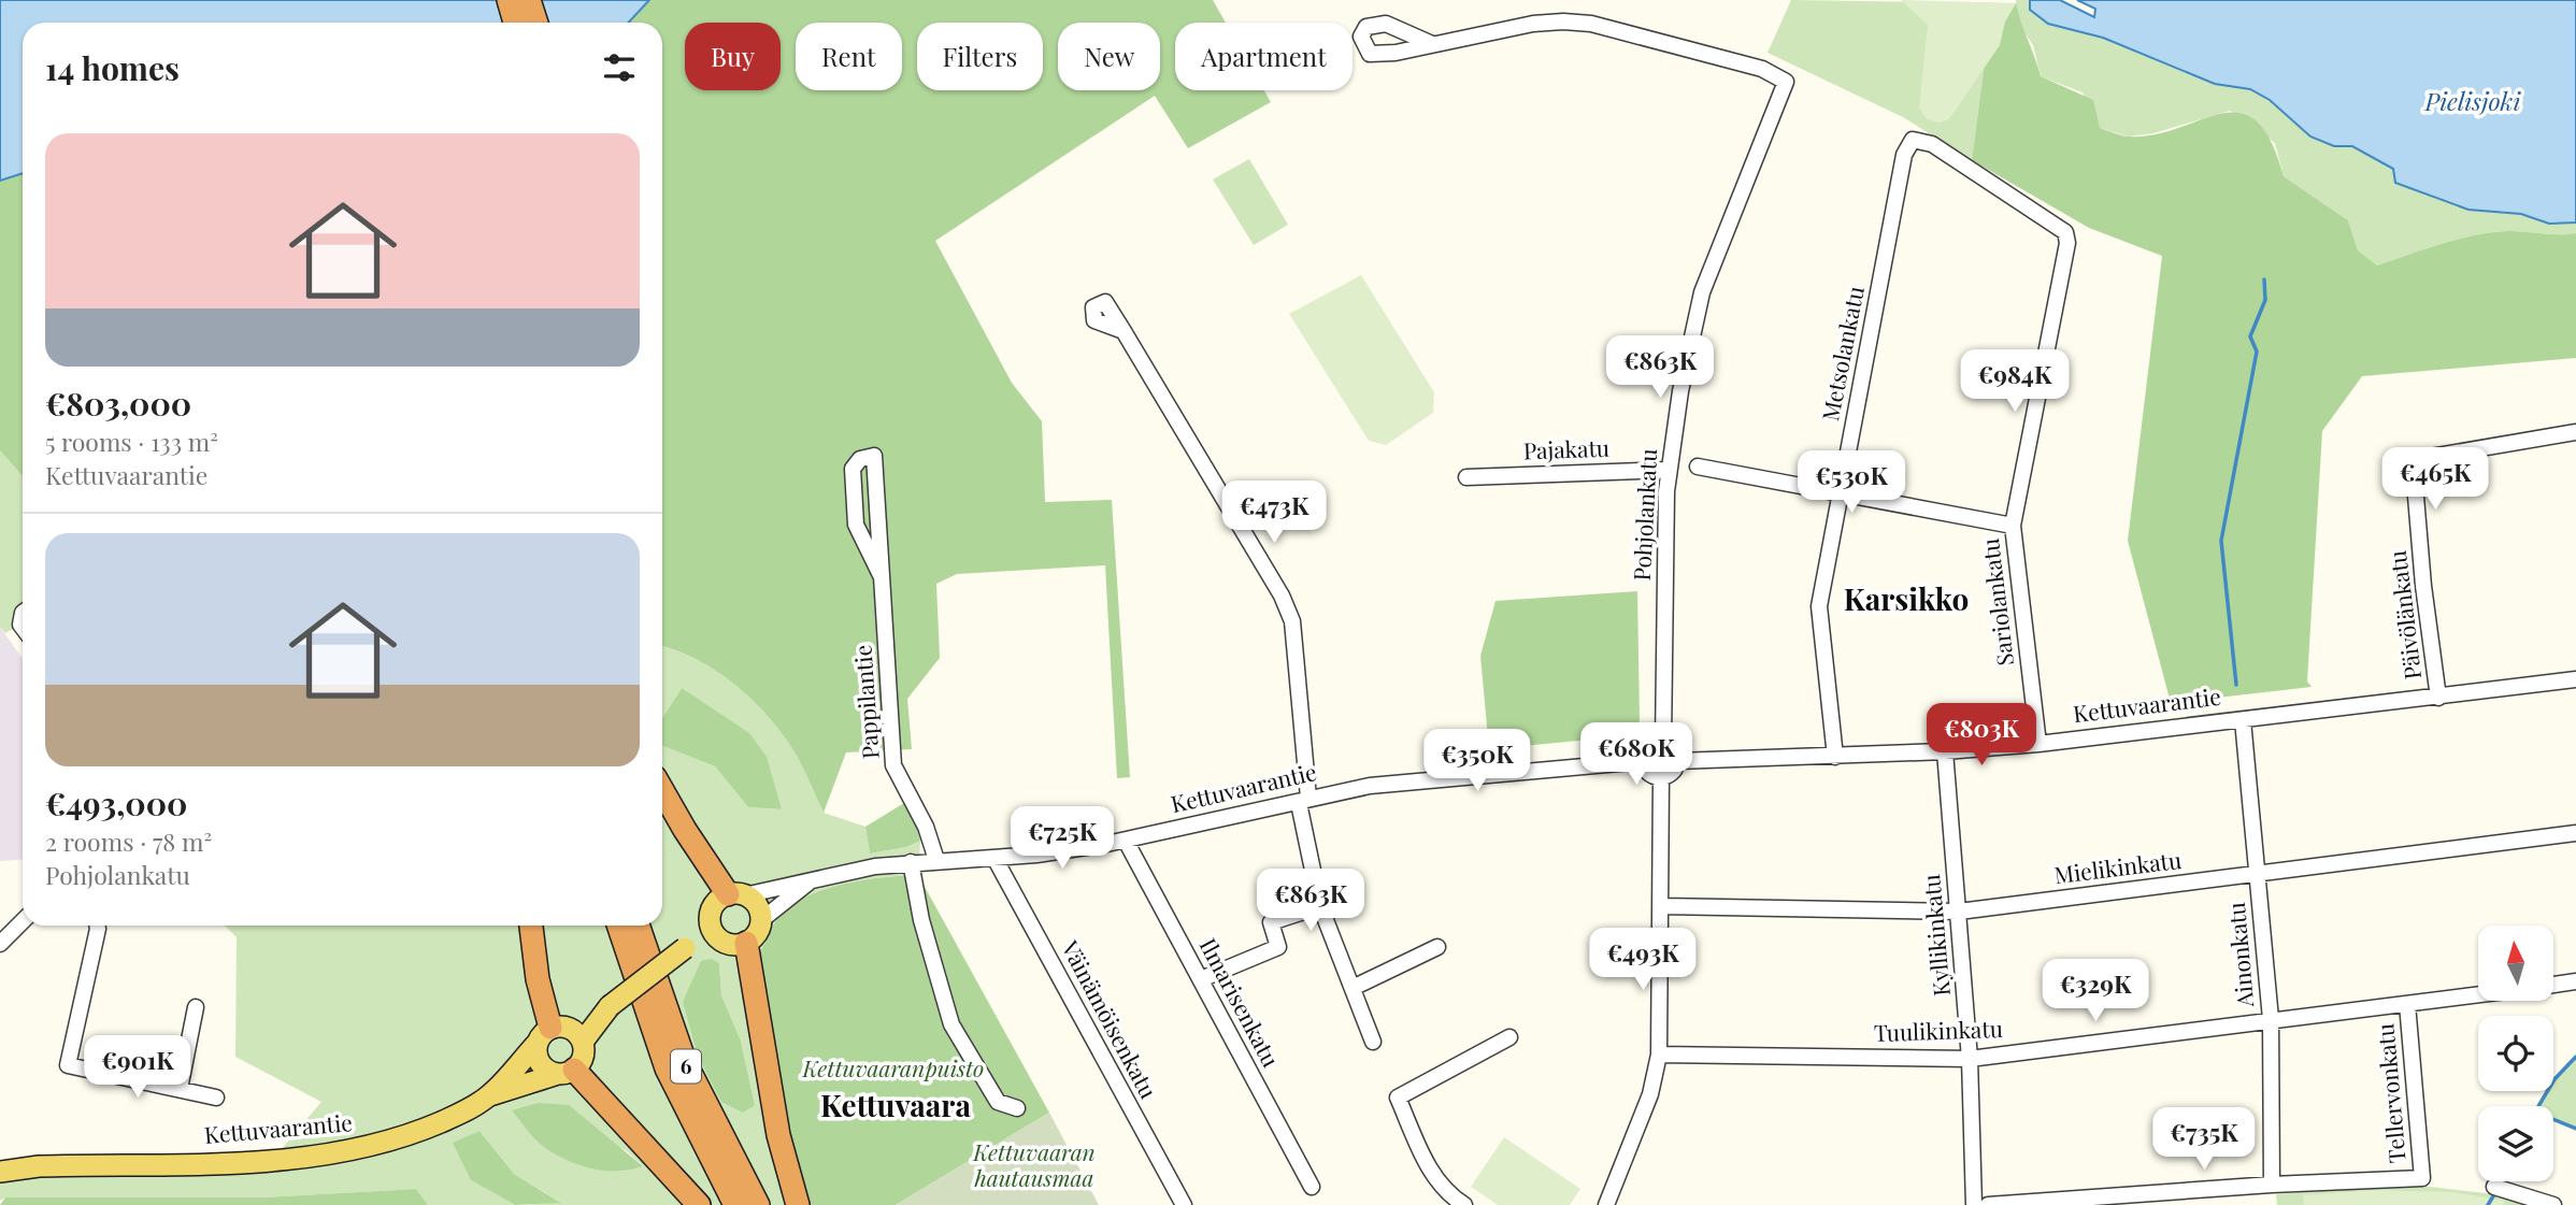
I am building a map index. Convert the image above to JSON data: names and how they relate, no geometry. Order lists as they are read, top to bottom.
{
  "streets": {
    "highway": ["6"],
    "main road": ["Kettuvaarantie"],
    "street": [
      "Metsolankatu",
      "Pajakatu",
      "Pohjolankatu",
      "Sariolankatu",
      "Päivölänkatu",
      "Pappilantie",
      "Mielikinkatu",
      "Kyllikinkatu",
      "Ainonkatu",
      "Ilmarisenkatu",
      "Väinämöisenkatu",
      "Tuulikinkatu",
      "Tellervonkatu"
    ]
  },
  "crossings": [
    ["Metsolankatu", "Sariolankatu"],
    ["Metsolankatu", "Kettuvaarantie"],
    ["Pajakatu", "Pohjolankatu"],
    ["Pohjolankatu", "Kettuvaarantie"],
    ["Sariolankatu", "Kettuvaarantie"],
    ["Päivölänkatu", "Kettuvaarantie"],
    ["Pappilantie", "Kettuvaarantie"],
    ["Kettuvaarantie", "Kyllikinkatu"],
    ["Kettuvaarantie", "Ainonkatu"],
    ["Kettuvaarantie", "Ilmarisenkatu"],
    ["Kettuvaarantie", "Väinämöisenkatu"],
    ["Mielikinkatu", "Kyllikinkatu"],
    ["Mielikinkatu", "Ainonkatu"],
    ["Kyllikinkatu", "Tuulikinkatu"],
    ["Ainonkatu", "Tuulikinkatu"],
    ["Ainonkatu", "Tellervonkatu"],
    ["Tuulikinkatu", "Tellervonkatu"]
  ],
  "districts": ["Karsikko", "Kettuvaara"],
  "water": ["Pielisjoki"],
  "parks": ["Kettuvaaranpuisto", "Kettuvaaran hautausmaa"],
  "north": "top",
  "page": {
    "chip": [
      "Buy",
      "Rent",
      "Filters",
      "New",
      "Apartment"
    ],
    "heading": "14 homes",
    "list": [
      {
        "name": "€803,000",
        "note": "5 rooms · 133 m² · Kettuvaarantie"
      },
      {
        "name": "€493,000",
        "note": "2 rooms · 78 m² · Pohjolankatu"
      }
    ],
    "price": [
      "€863K",
      "€984K",
      "€465K",
      "€530K",
      "€473K",
      "€803K",
      "€680K",
      "€350K",
      "€725K",
      "€863K",
      "€493K",
      "€329K",
      "€901K",
      "€735K"
    ]
  }
}
